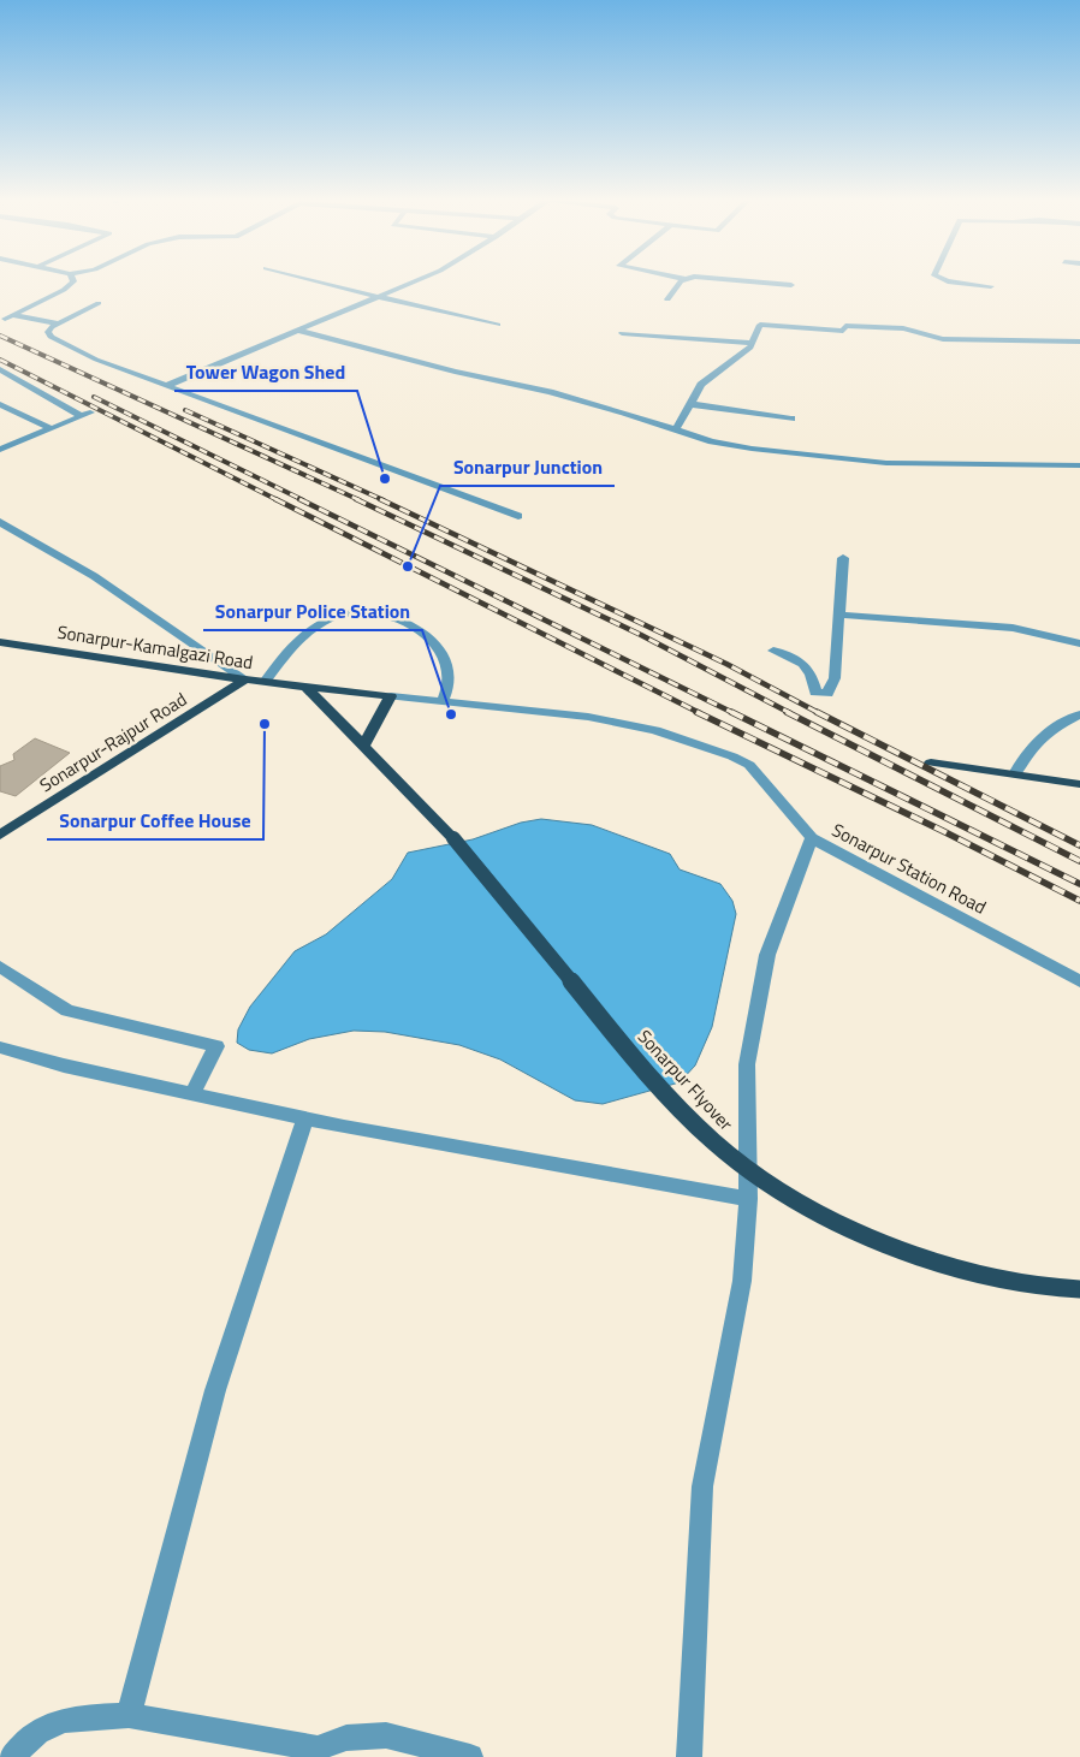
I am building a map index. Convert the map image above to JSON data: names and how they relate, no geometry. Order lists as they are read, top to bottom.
{
  "streets": {
    "main road": ["Sonarpur-Kamalgazi Road", "Sonarpur-Rajpur Road", "Sonarpur Flyover"],
    "street": ["Sonarpur Station Road"]
  },
  "crossings": [
    ["Sonarpur-Kamalgazi Road", "Sonarpur-Rajpur Road"],
    ["Sonarpur-Kamalgazi Road", "Sonarpur Flyover"]
  ],
  "places": [
    "Tower Wagon Shed",
    "Sonarpur Junction",
    "Sonarpur Police Station",
    "Sonarpur Coffee House"
  ]
}
